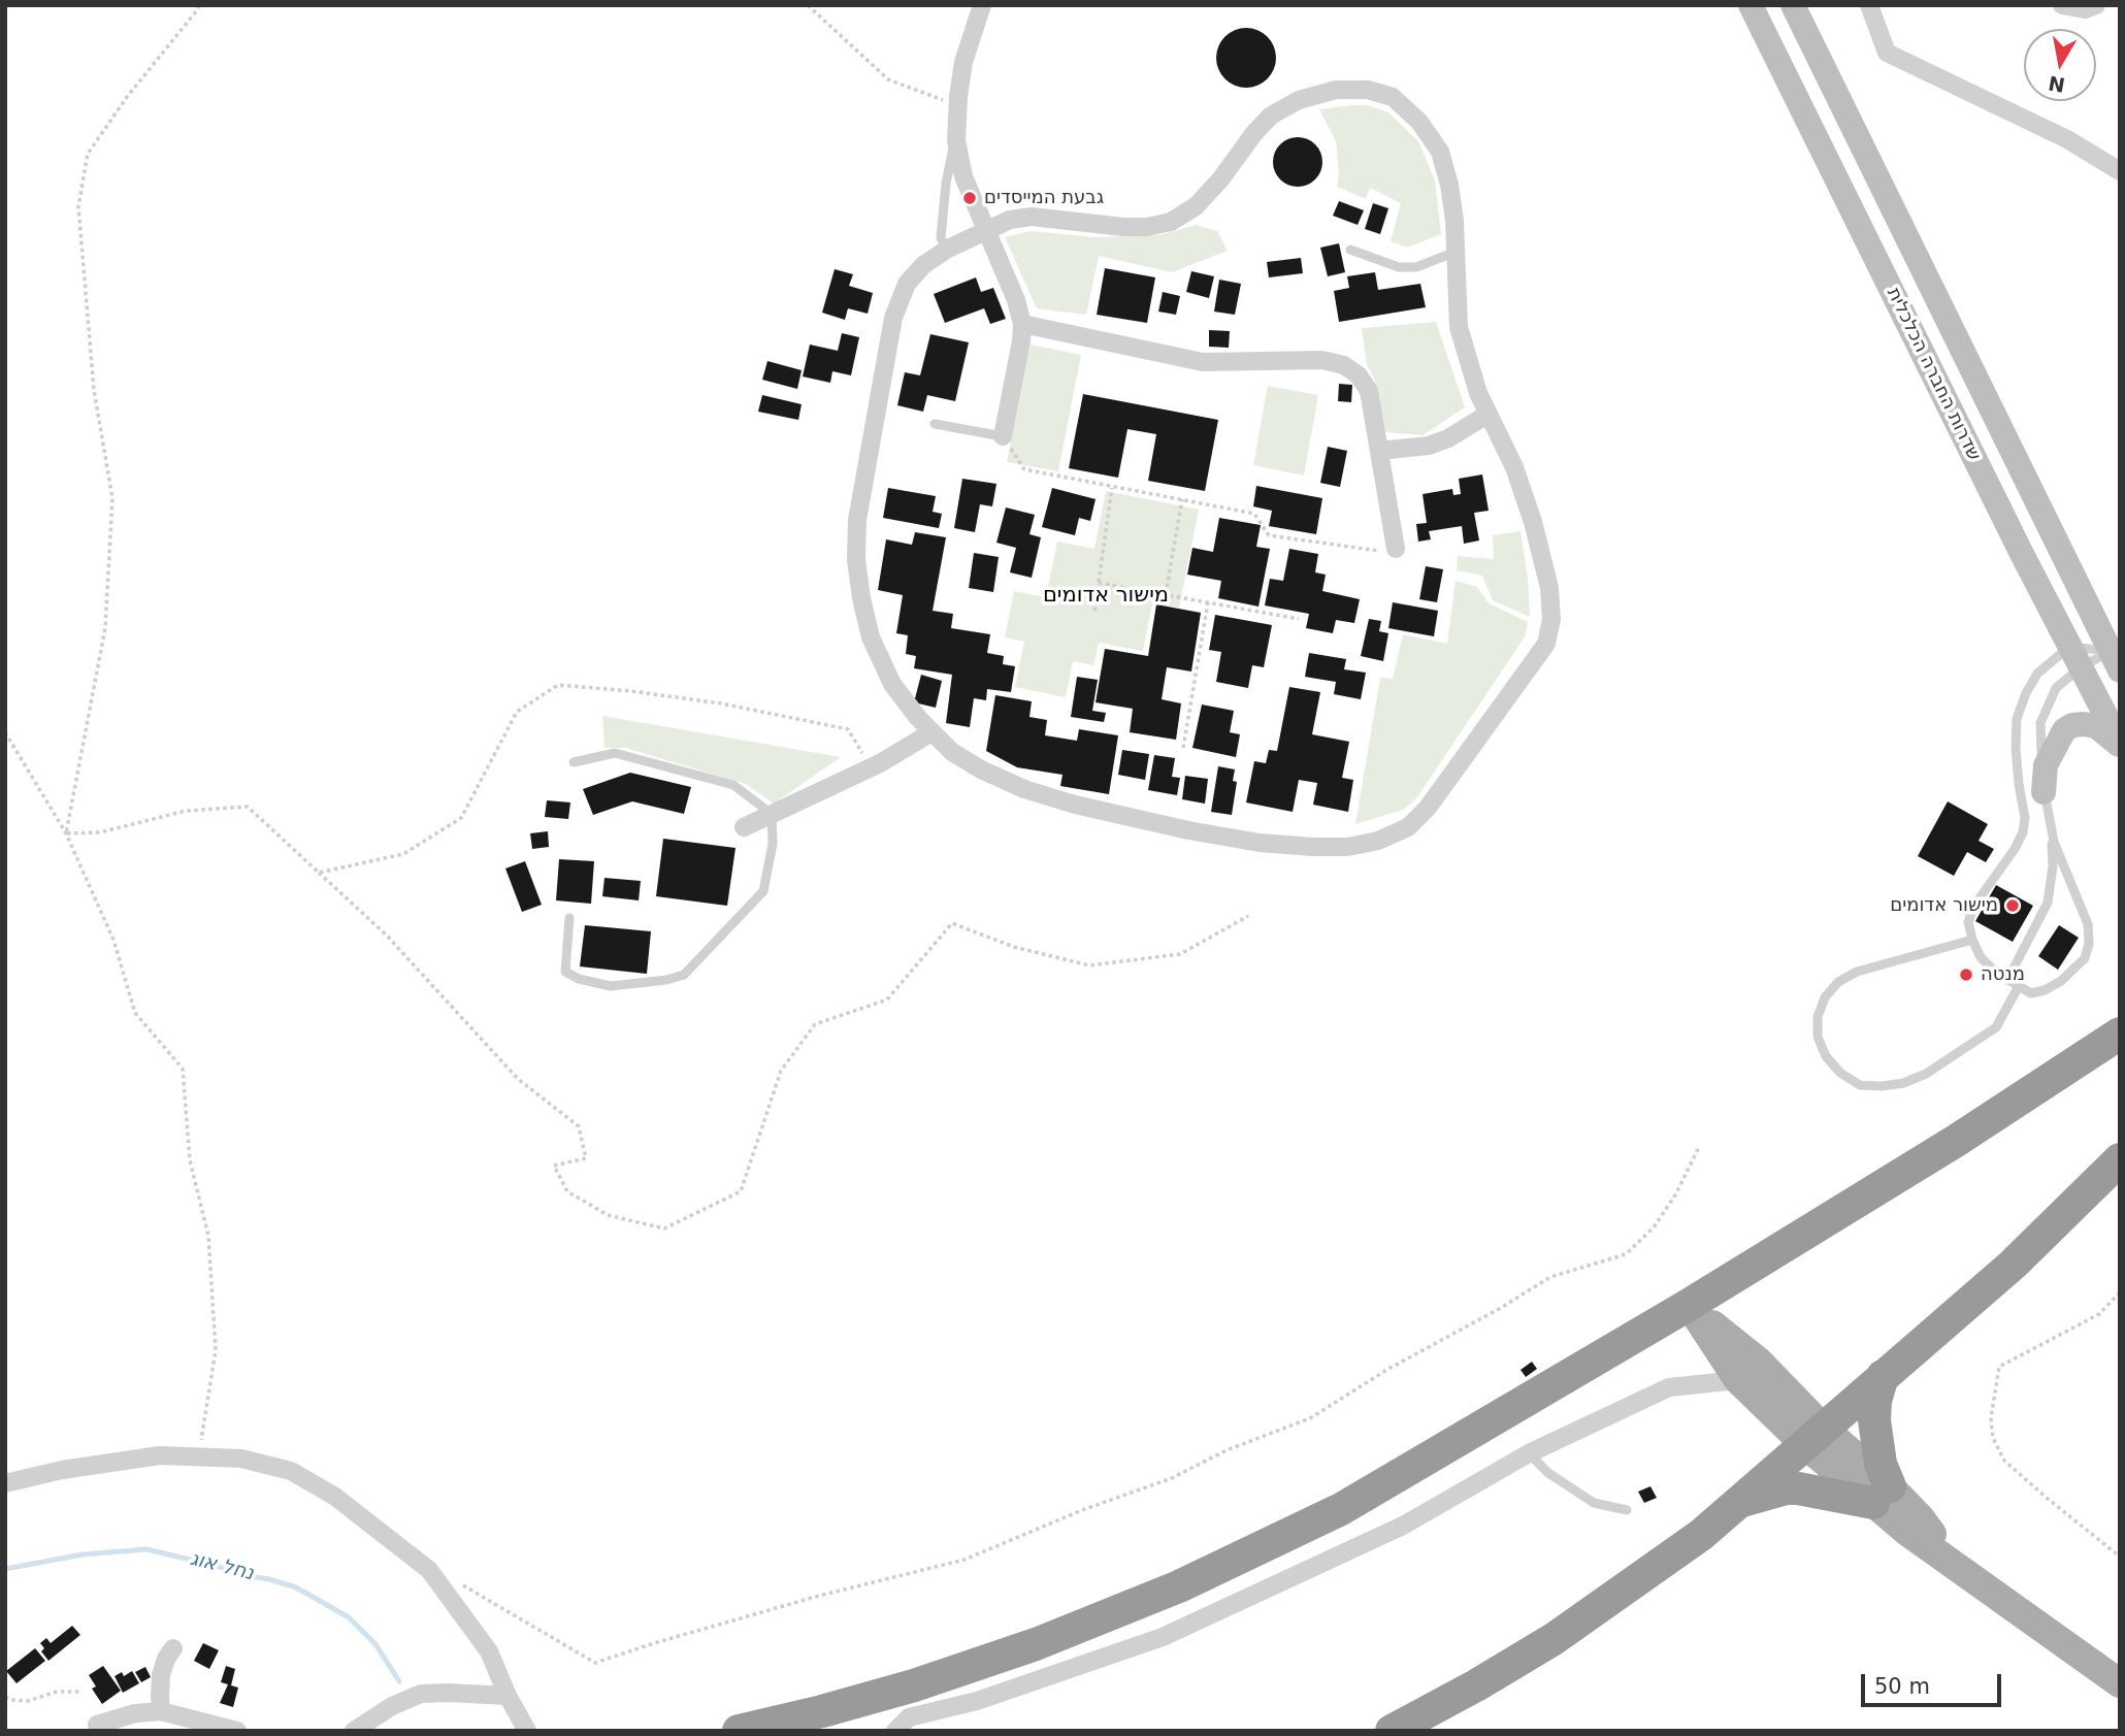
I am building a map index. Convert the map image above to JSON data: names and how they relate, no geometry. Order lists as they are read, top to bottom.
{
  "streets": {
    "main road": ["שדרות החברה הכלכלית"]
  },
  "districts": ["מישור אדומים"],
  "water": ["נחל אוג"],
  "places": ["גבעת המייסדים", "מישור אדומים", "מנטה"],
  "scale_bar": "50 m",
  "north": "bottom"
}
